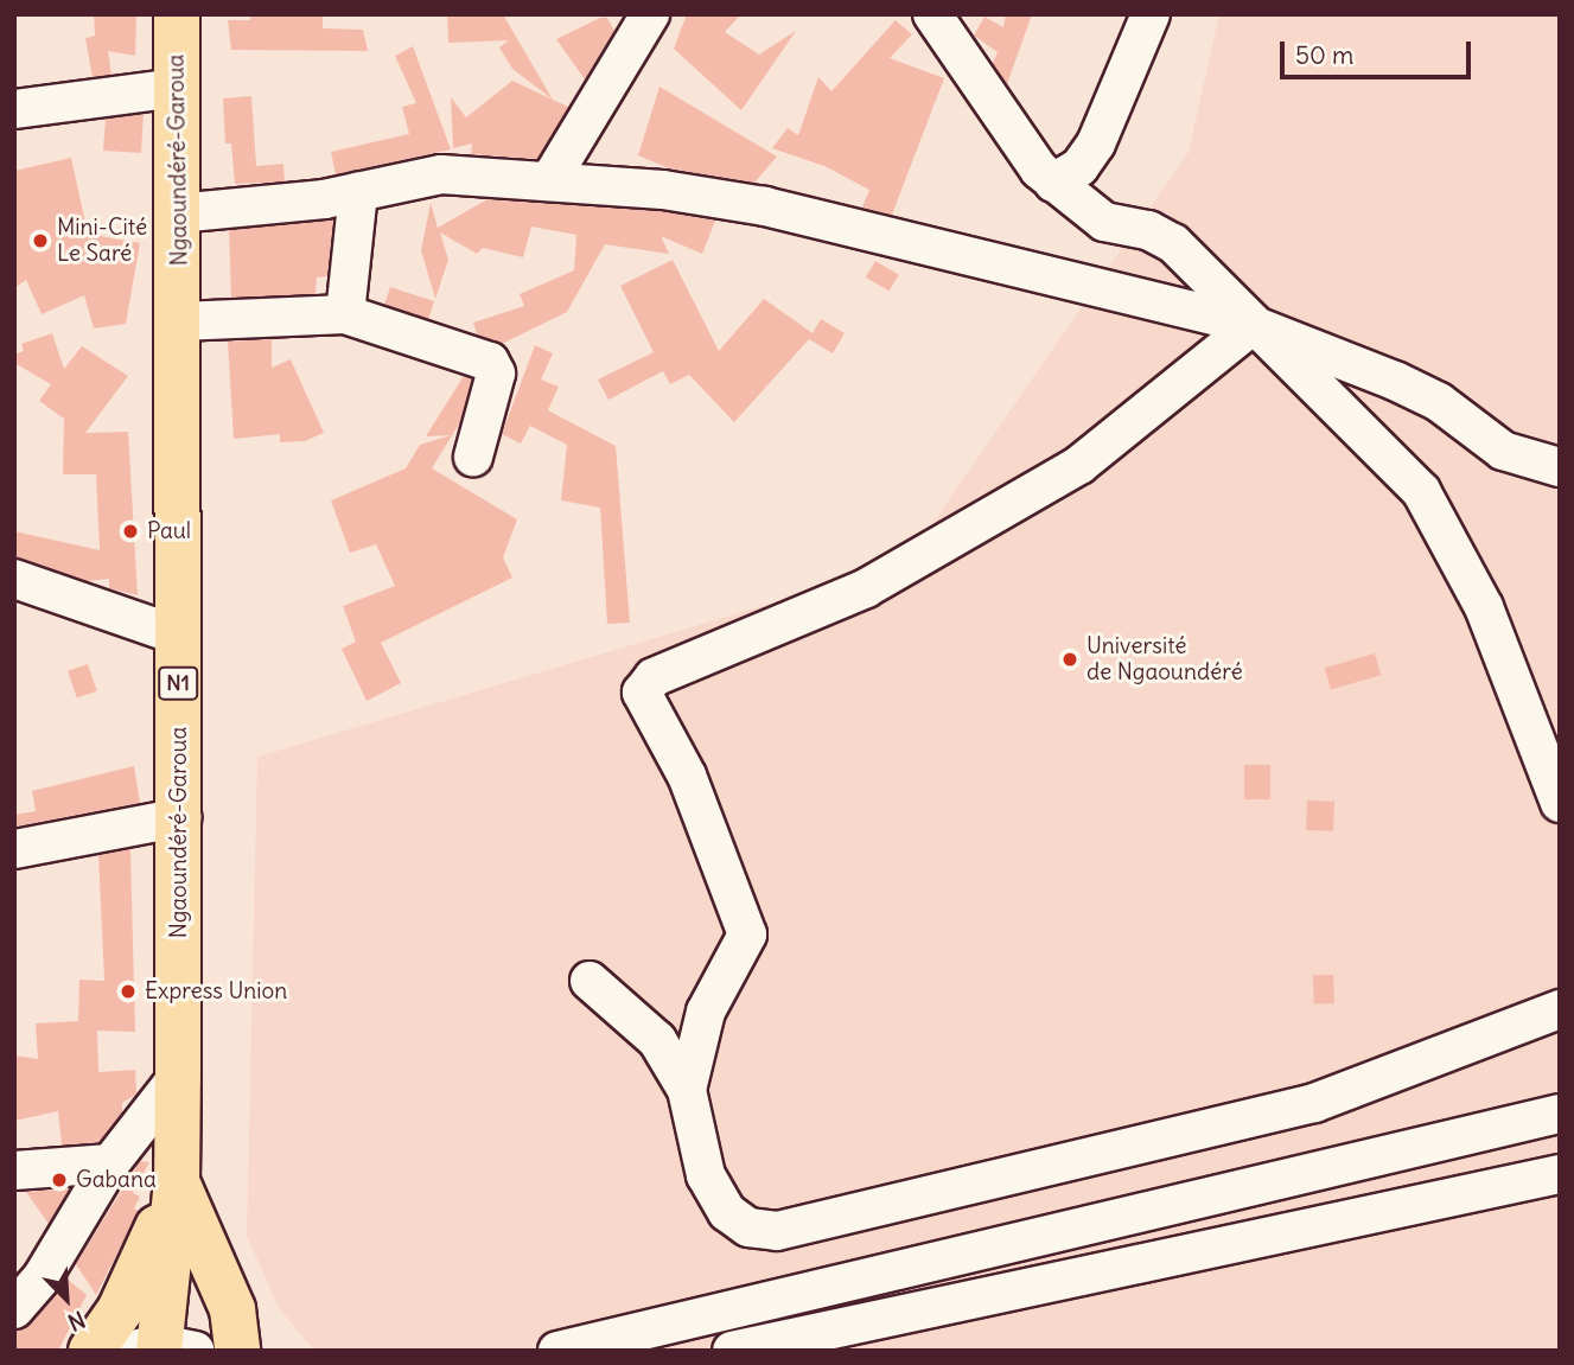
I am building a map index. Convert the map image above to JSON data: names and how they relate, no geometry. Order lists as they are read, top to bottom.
{
  "streets": {
    "highway": ["Ngaoundéré-Garoua", "N1"]
  },
  "places": [
    "Mini-Cité Le Saré",
    "Paul",
    "Université de Ngaoundéré",
    "Express Union",
    "Gabana"
  ],
  "scale_bar": "50 m",
  "north": "bottom right"
}
